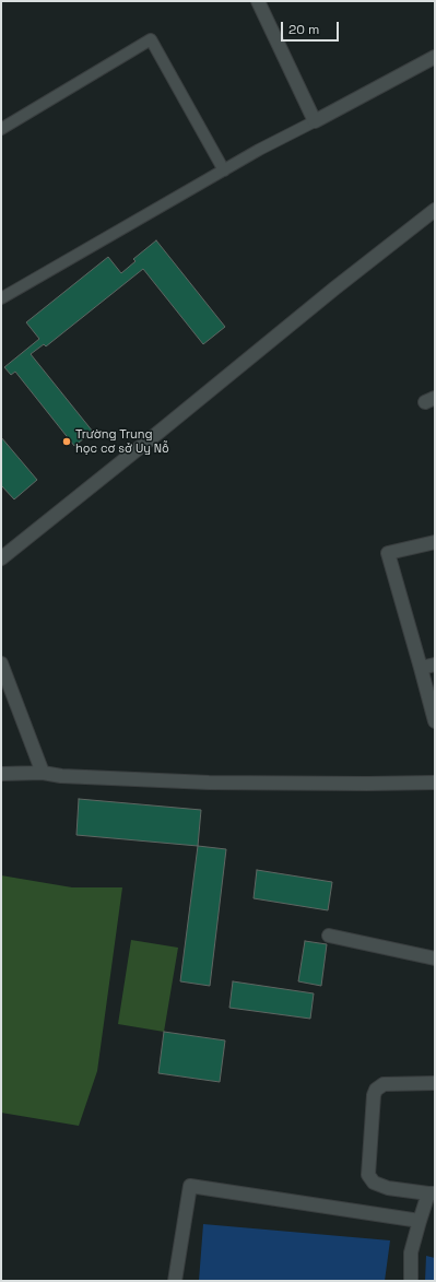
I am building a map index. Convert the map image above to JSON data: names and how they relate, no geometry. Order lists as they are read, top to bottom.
{
  "places": ["Trường Trung học cơ sở Uy Nỗ"],
  "scale_bar": "20 m"
}
